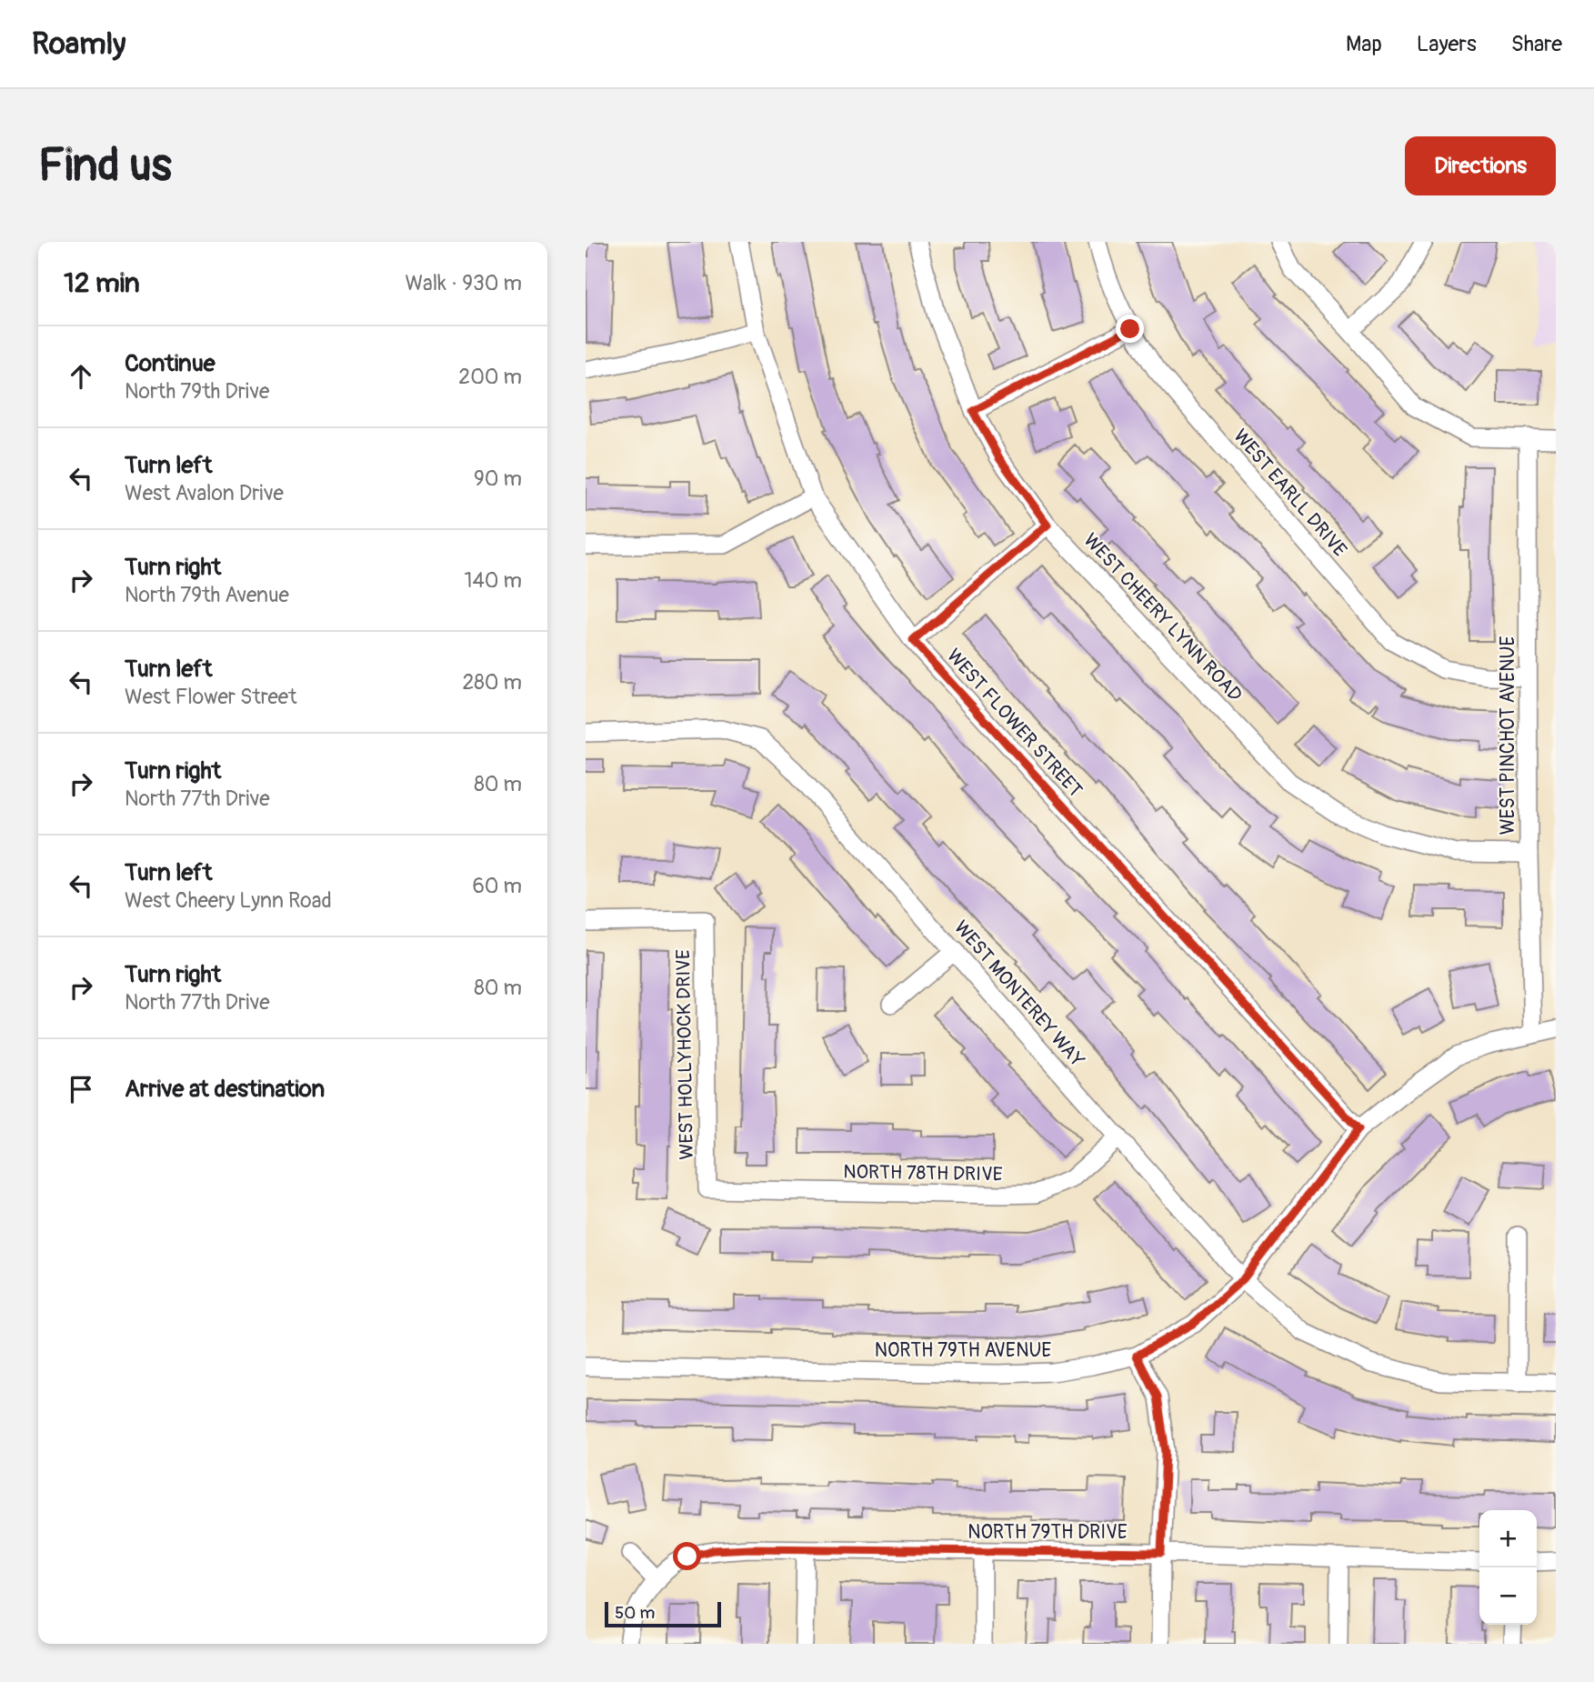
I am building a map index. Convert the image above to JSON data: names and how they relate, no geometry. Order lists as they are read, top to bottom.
{
  "streets": {
    "street": [
      "WEST EARLL DRIVE",
      "WEST CHEERY LYNN ROAD",
      "WEST FLOWER STREET",
      "WEST PINCHOT AVENUE",
      "WEST MONTEREY WAY",
      "WEST HOLLYHOCK DRIVE",
      "NORTH 78TH DRIVE",
      "NORTH 79TH AVENUE",
      "NORTH 79TH DRIVE"
    ]
  },
  "crossings": [
    ["WEST EARLL DRIVE", "WEST PINCHOT AVENUE"],
    ["WEST CHEERY LYNN ROAD", "WEST PINCHOT AVENUE"],
    ["WEST FLOWER STREET", "NORTH 79TH AVENUE"],
    ["WEST PINCHOT AVENUE", "NORTH 79TH AVENUE"],
    ["WEST MONTEREY WAY", "NORTH 78TH DRIVE"],
    ["WEST MONTEREY WAY", "NORTH 79TH AVENUE"],
    ["WEST HOLLYHOCK DRIVE", "NORTH 78TH DRIVE"]
  ],
  "scale_bar": "50 m",
  "page": {
    "header": "Roamly",
    "nav": ["Map", "Layers", "Share"],
    "buttons": "Directions",
    "title": "Find us",
    "heading": ["12 min", "Walk · 930 m"],
    "list": [
      ["Continue", "North 79th Drive", "200 m"],
      ["Turn left", "West Avalon Drive", "90 m"],
      ["Turn right", "North 79th Avenue", "140 m"],
      ["Turn left", "West Flower Street", "280 m"],
      ["Turn right", "North 77th Drive", "80 m"],
      ["Turn left", "West Cheery Lynn Road", "60 m"],
      ["Turn right", "North 77th Drive", "80 m"],
      "Arrive at destination"
    ],
    "map_buttons": ["+", "−"],
    "scale": "50 m"
  }
}
